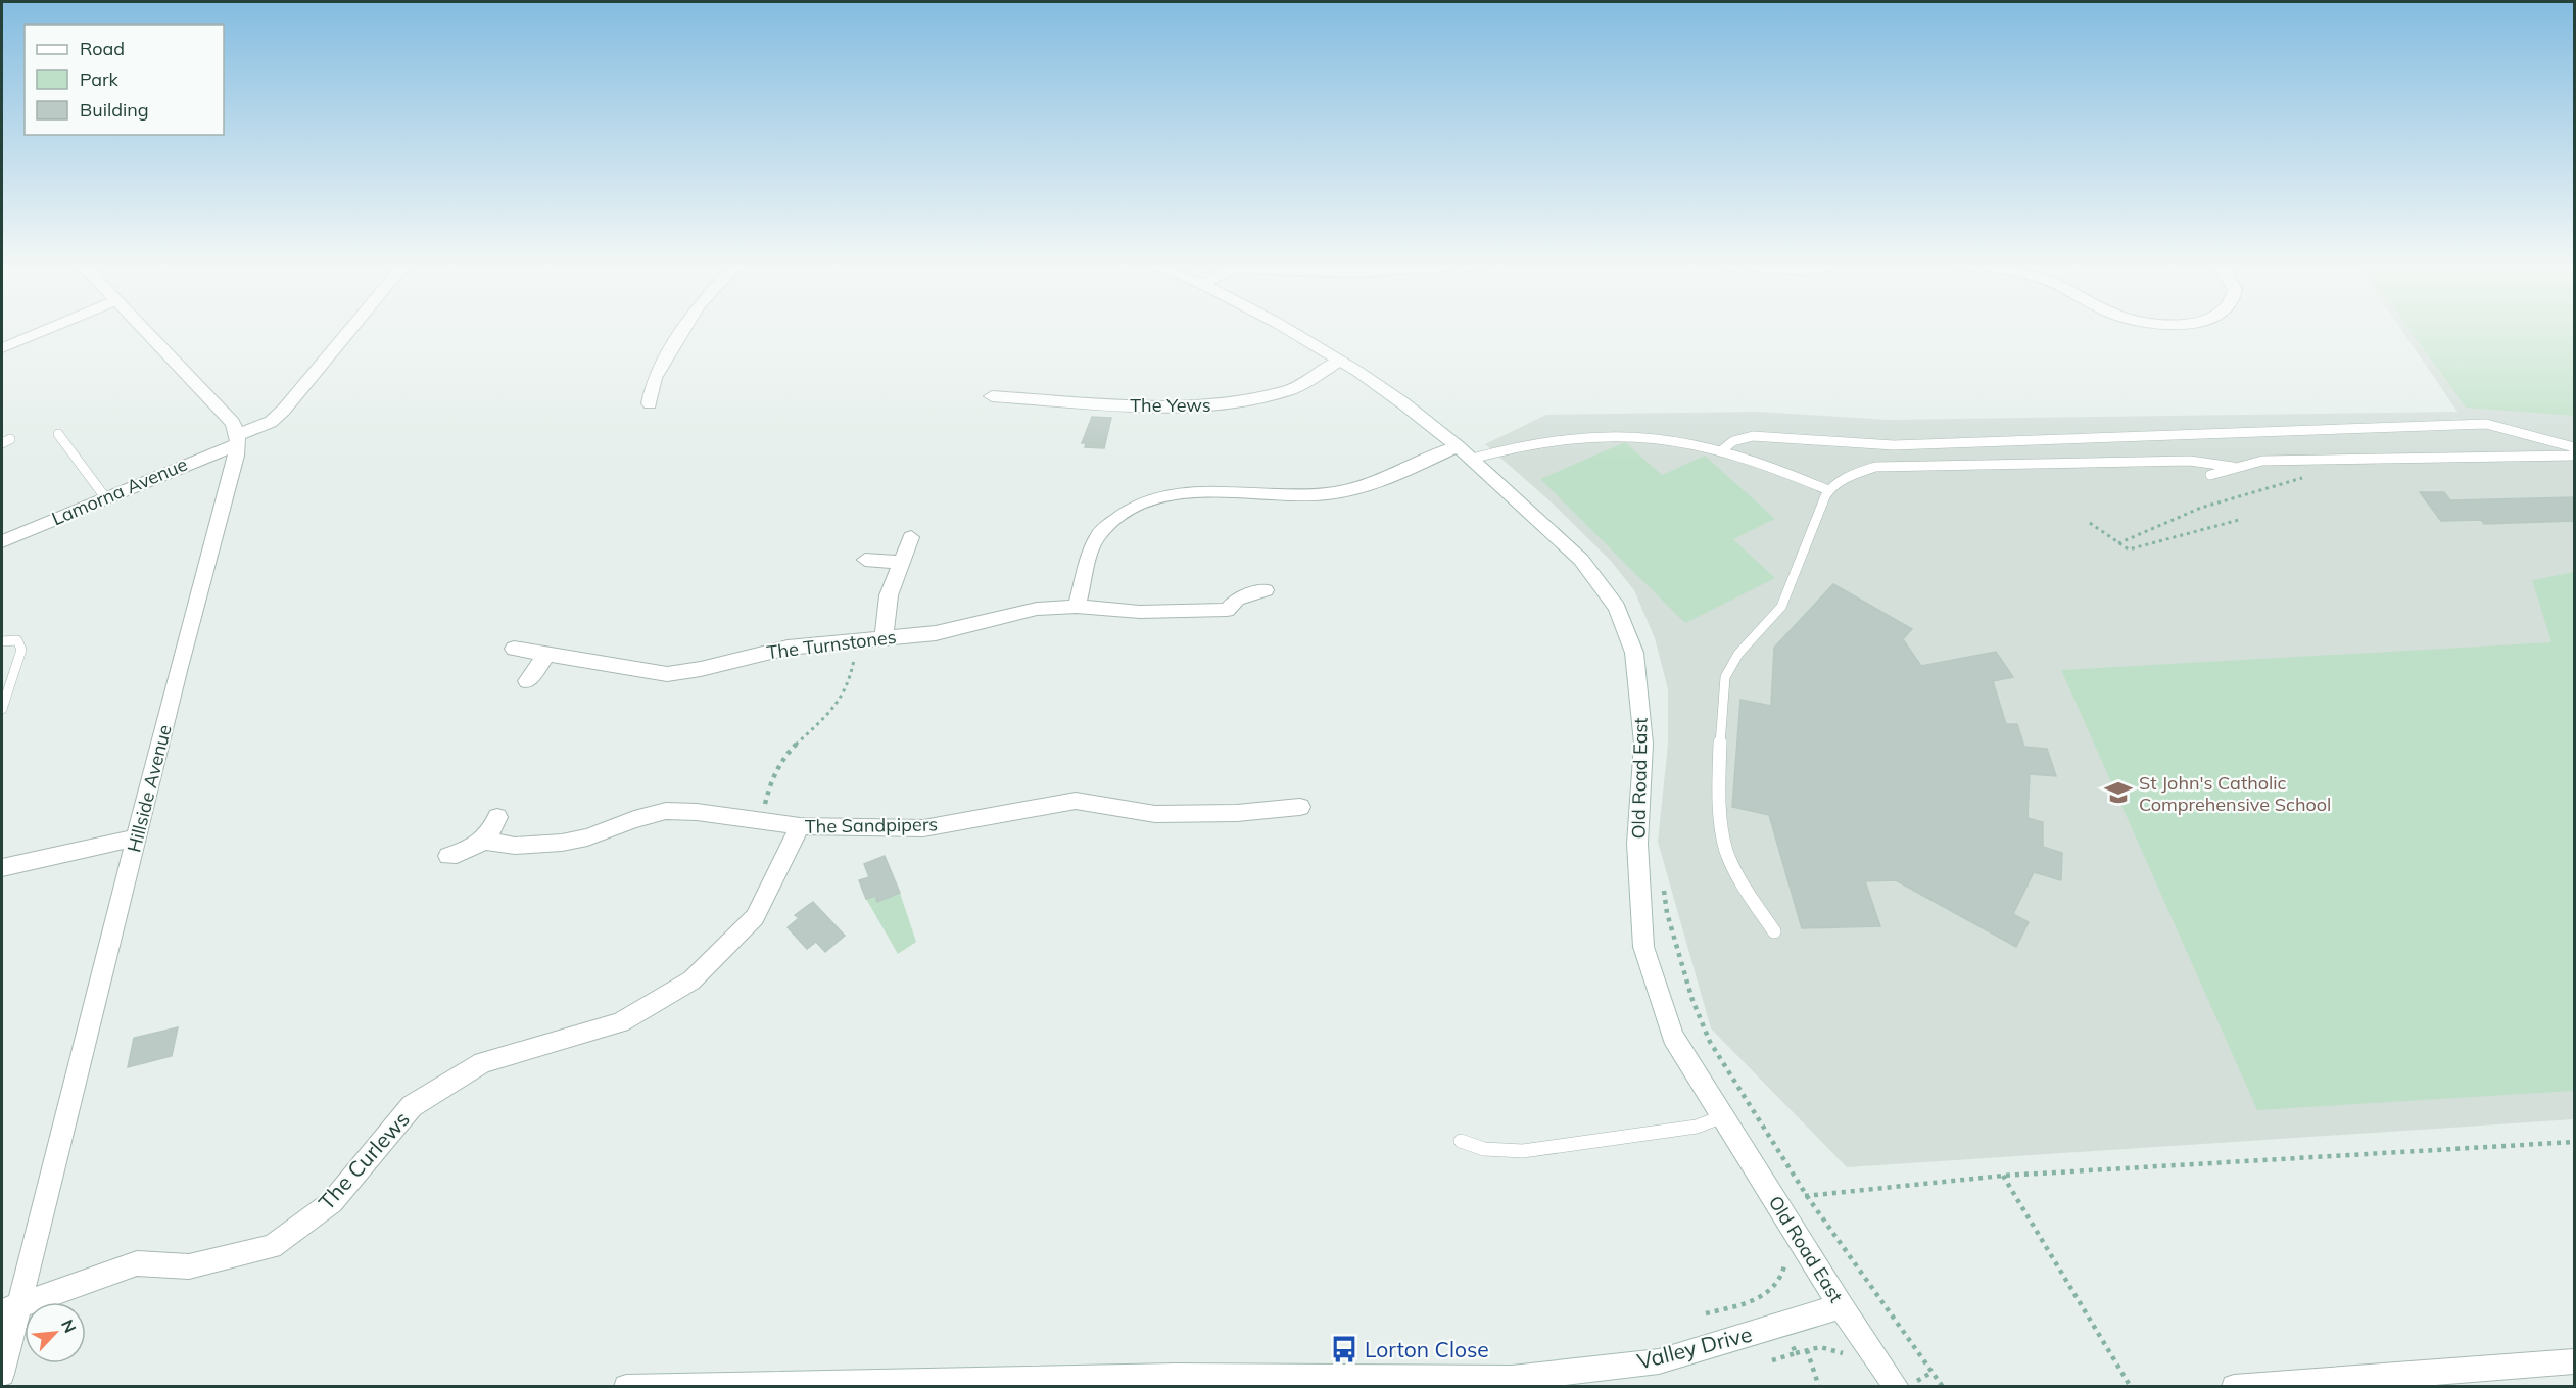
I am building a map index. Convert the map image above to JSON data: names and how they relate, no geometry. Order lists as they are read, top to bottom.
{
  "streets": {
    "street": [
      "The Yews",
      "Lamorna Avenue",
      "The Turnstones",
      "Old Road East",
      "Hillside Avenue",
      "The Sandpipers",
      "The Curlews",
      "Valley Drive"
    ]
  },
  "crossings": [
    ["The Yews", "Old Road East"],
    ["Lamorna Avenue", "Hillside Avenue"],
    ["Old Road East", "Valley Drive"],
    ["Hillside Avenue", "The Curlews"],
    ["The Sandpipers", "The Curlews"]
  ],
  "places": {
    "school or university": ["St John's Catholic Comprehensive School"],
    "bus stop": ["Lorton Close"]
  },
  "legend": ["Road", "Park", "Building"],
  "north": "top right"
}
